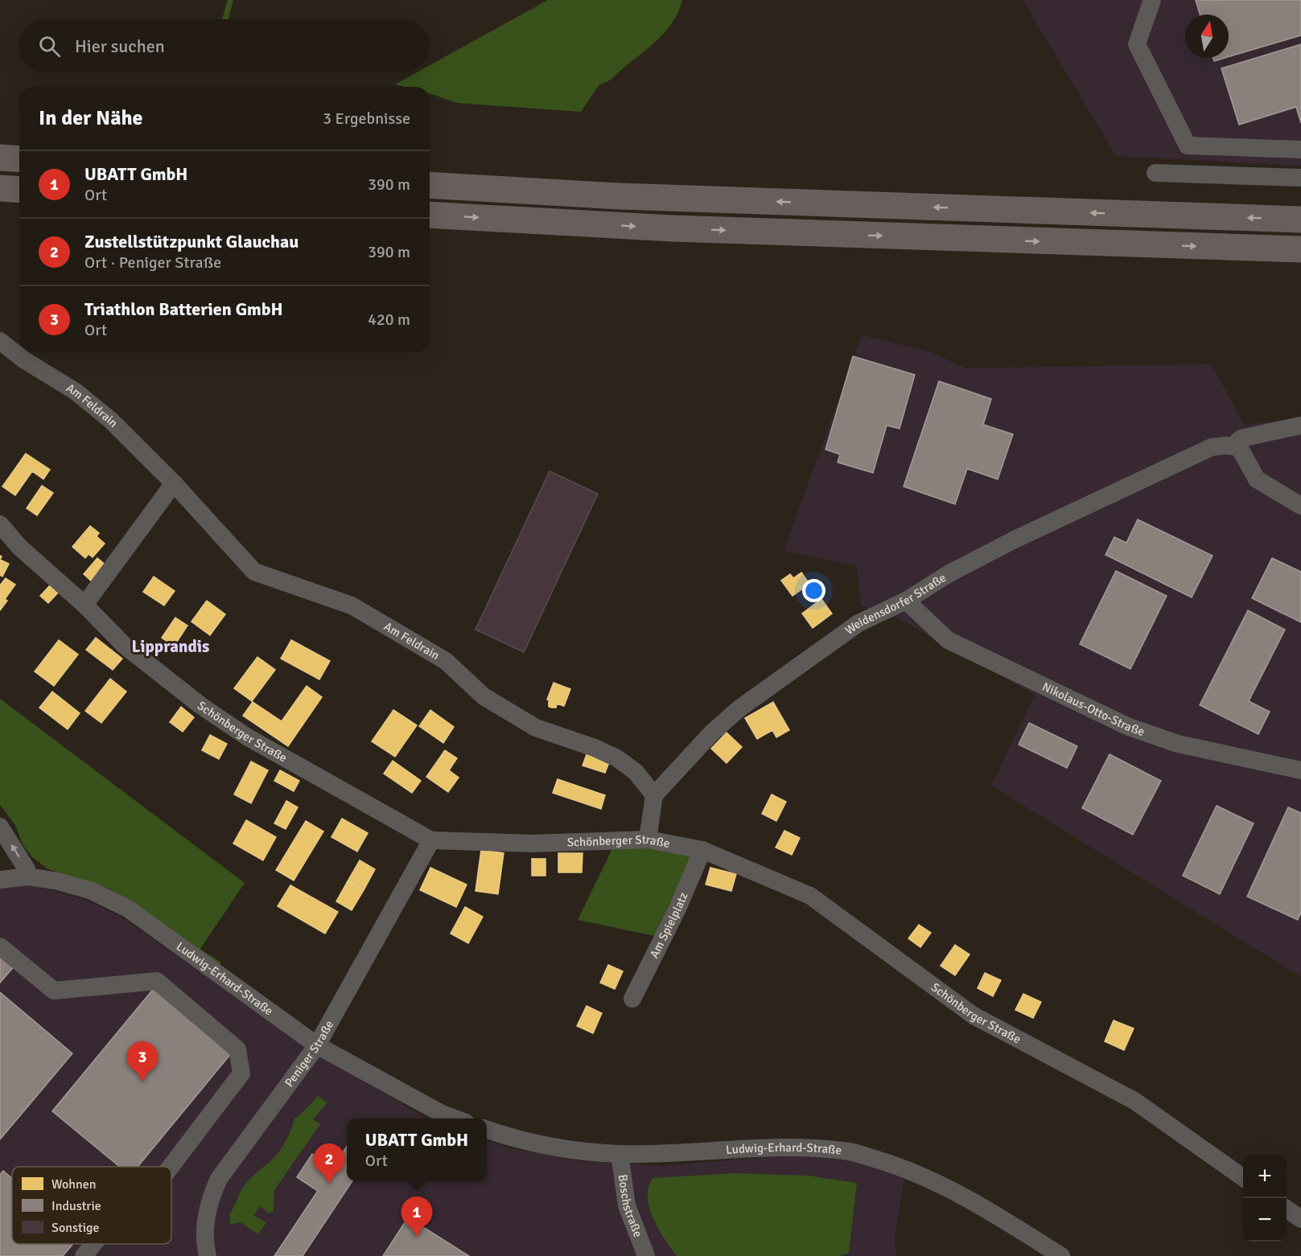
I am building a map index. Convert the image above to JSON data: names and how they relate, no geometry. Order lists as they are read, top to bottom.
{
  "streets": {
    "street": [
      "Am Feldrain",
      "Weidensdorfer Straße",
      "Nikolaus-Otto-Straße",
      "Schönberger Straße",
      "Am Spielplatz",
      "Ludwig-Erhard-Straße",
      "Peniger Straße",
      "Boschstraße"
    ]
  },
  "crossings": [
    ["Am Feldrain", "Weidensdorfer Straße"],
    ["Weidensdorfer Straße", "Nikolaus-Otto-Straße"],
    ["Schönberger Straße", "Am Spielplatz"],
    ["Schönberger Straße", "Peniger Straße"],
    ["Ludwig-Erhard-Straße", "Peniger Straße"],
    ["Ludwig-Erhard-Straße", "Boschstraße"]
  ],
  "districts": ["Lipprandis"],
  "legend": ["Wohnen", "Industrie", "Sonstige"],
  "north": "top",
  "page": {
    "search": "Hier suchen",
    "heading": ["In der Nähe", "3 Ergebnisse"],
    "list": [
      {
        "mark": "1",
        "name": "UBATT GmbH",
        "note": "Ort",
        "value": "390 m"
      },
      {
        "mark": "2",
        "name": "Zustellstützpunkt Glauchau",
        "note": "Ort · Peniger Straße",
        "value": "390 m"
      },
      {
        "mark": "3",
        "name": "Triathlon Batterien GmbH",
        "note": "Ort",
        "value": "420 m"
      }
    ],
    "pins": ["3", "2", "1"],
    "popup": ["UBATT GmbH", "Ort"],
    "map_buttons": ["+", "−"]
  }
}
